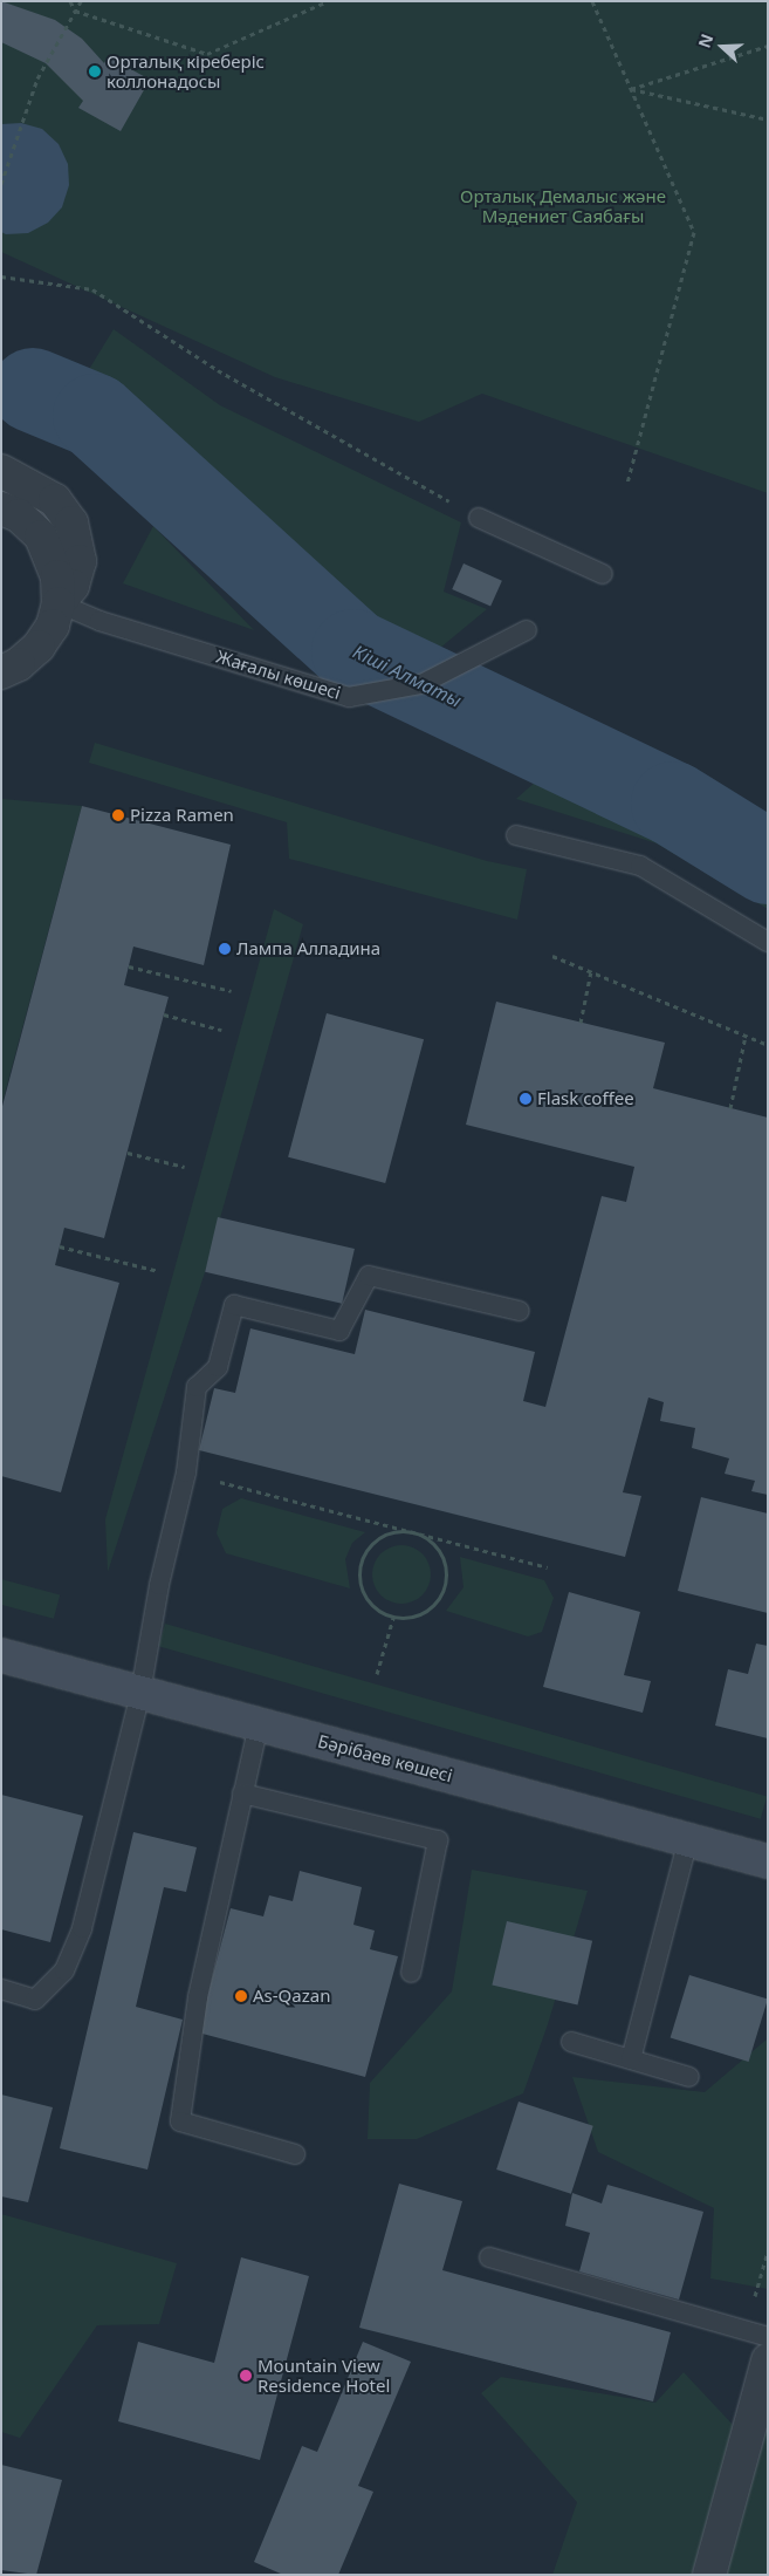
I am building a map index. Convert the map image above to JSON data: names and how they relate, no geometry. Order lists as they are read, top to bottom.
{
  "streets": {
    "street": ["Бәрібаев көшесі"],
    "lane": ["Жағалы көшесі"]
  },
  "water": ["Кіші Алматы"],
  "parks": ["Орталық Демалыс және Мәдениет Саябағы"],
  "places": [
    "Орталық кіреберіс коллонадосы",
    "Pizza Ramen",
    "Лампа Алладина",
    "Flask coffee",
    "As-Qazan",
    "Mountain View Residence Hotel"
  ],
  "north": "left"
}
